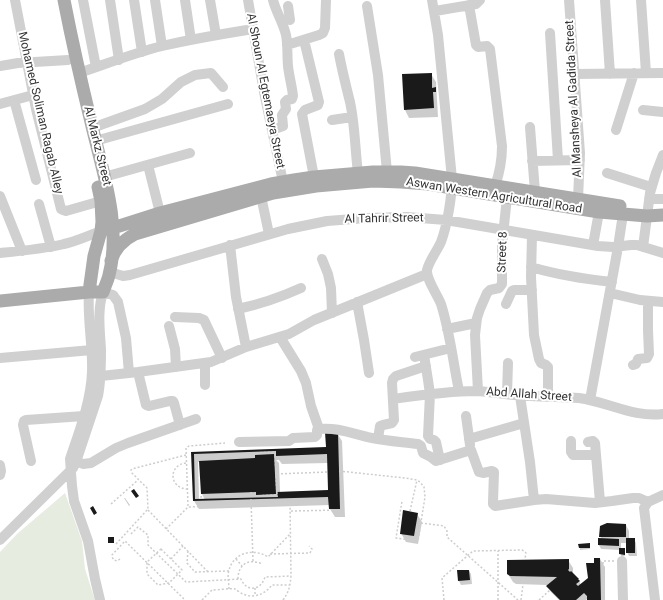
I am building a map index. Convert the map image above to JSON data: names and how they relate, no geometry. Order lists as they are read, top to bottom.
{
  "streets": {
    "main road": ["Al Markz Street", "Aswan Western Agricultural Road"],
    "street": [
      "Al Shoun Al Egtemaeya Street",
      "Al Mansheya Al Gadida Street",
      "Mohamed Soliman Ragab Alley",
      "Al Tahrir Street",
      "Street 8",
      "Abd Allah Street"
    ]
  },
  "crossings": [
    ["Al Shoun Al Egtemaeya Street", "Aswan Western Agricultural Road"],
    ["Al Mansheya Al Gadida Street", "Aswan Western Agricultural Road"],
    ["Mohamed Soliman Ragab Alley", "Al Markz Street"],
    ["Al Markz Street", "Aswan Western Agricultural Road"],
    ["Al Markz Street", "Al Tahrir Street"],
    ["Aswan Western Agricultural Road", "Al Tahrir Street"],
    ["Aswan Western Agricultural Road", "Street 8"],
    ["Al Tahrir Street", "Street 8"],
    ["Street 8", "Abd Allah Street"]
  ]
}
